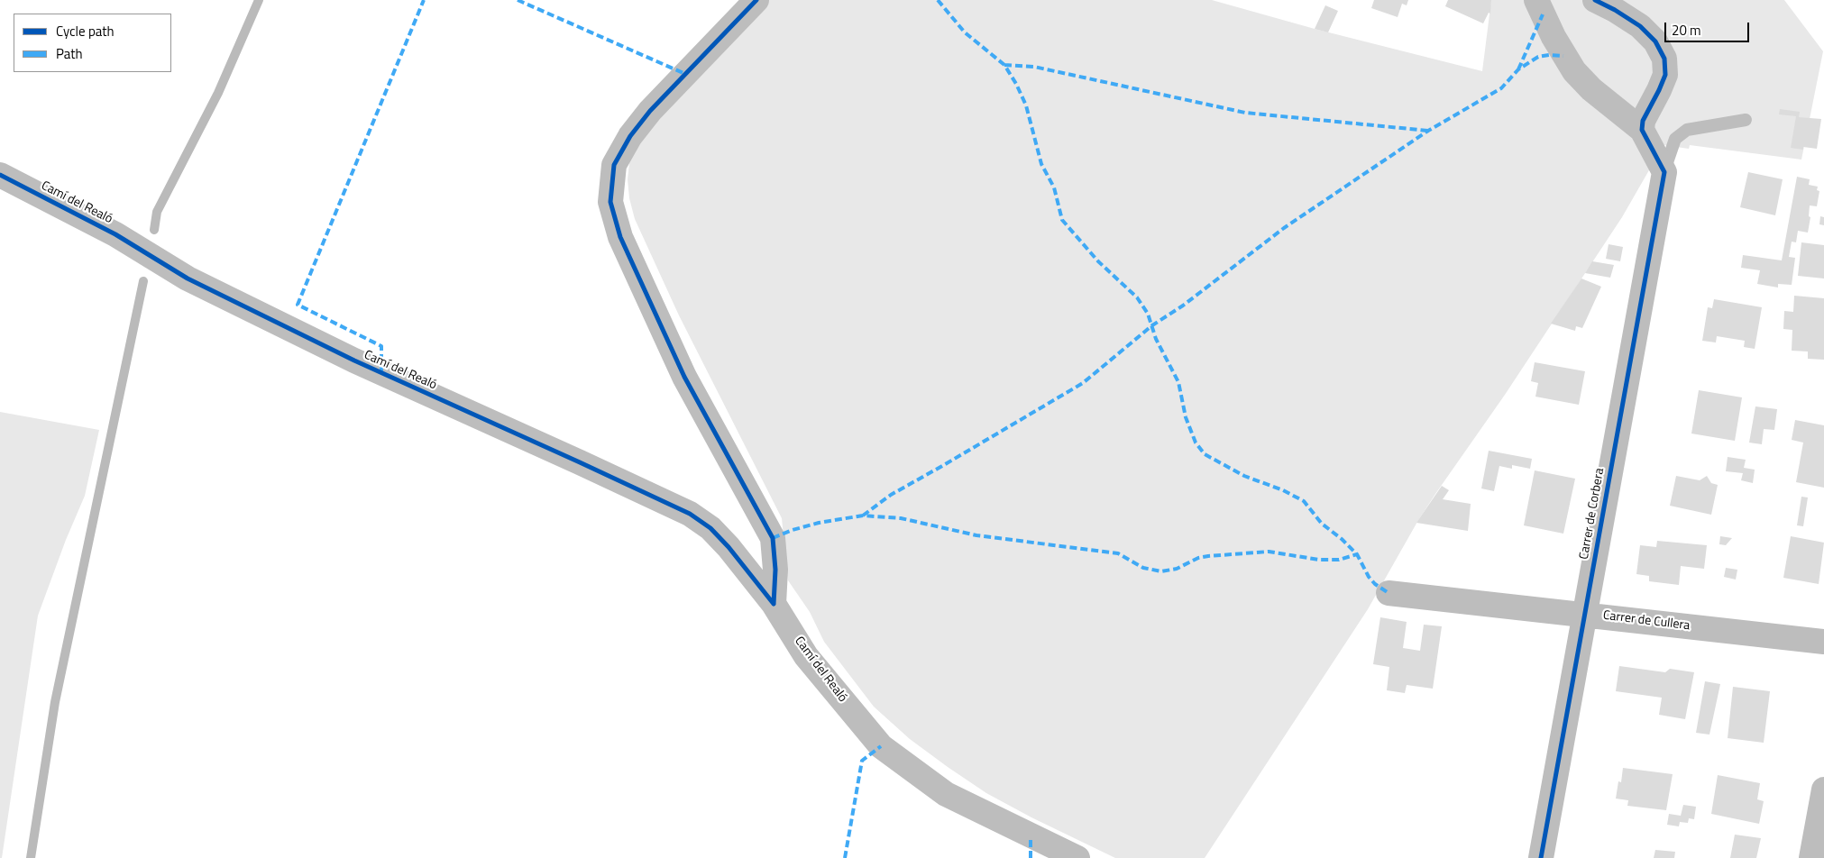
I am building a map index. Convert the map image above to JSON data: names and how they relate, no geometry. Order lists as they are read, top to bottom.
{
  "streets": {
    "street": ["Camí del Realó", "Carrer de Corbera", "Carrer de Cullera"]
  },
  "crossings": [
    ["Carrer de Corbera", "Carrer de Cullera"]
  ],
  "legend": ["Cycle path", "Path"],
  "scale_bar": "20 m"
}
